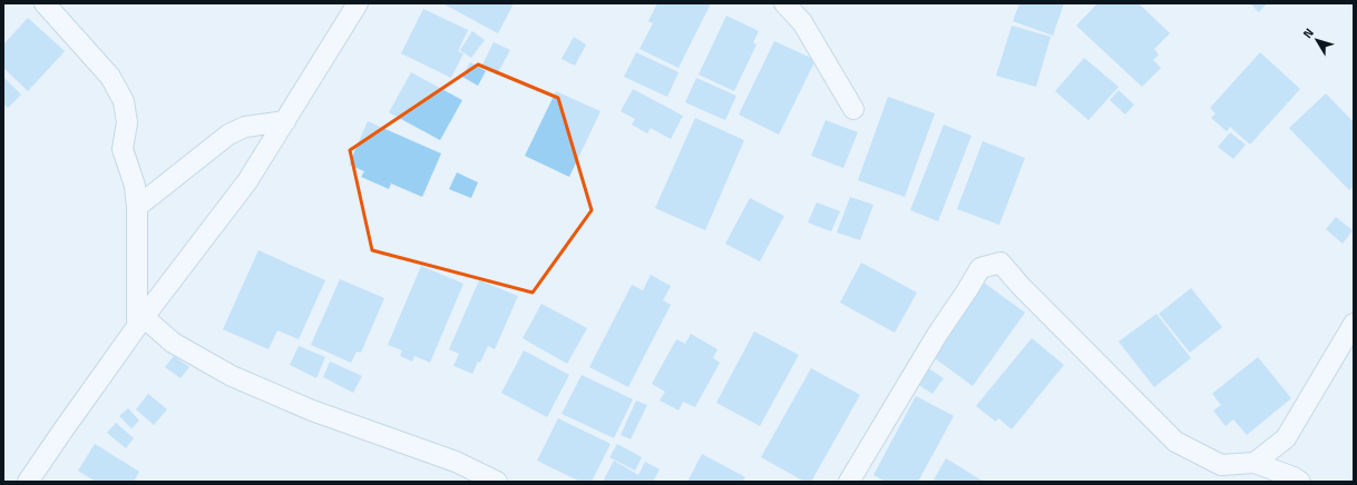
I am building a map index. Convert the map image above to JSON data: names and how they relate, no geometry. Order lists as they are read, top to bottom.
{
  "north": "top left"
}
